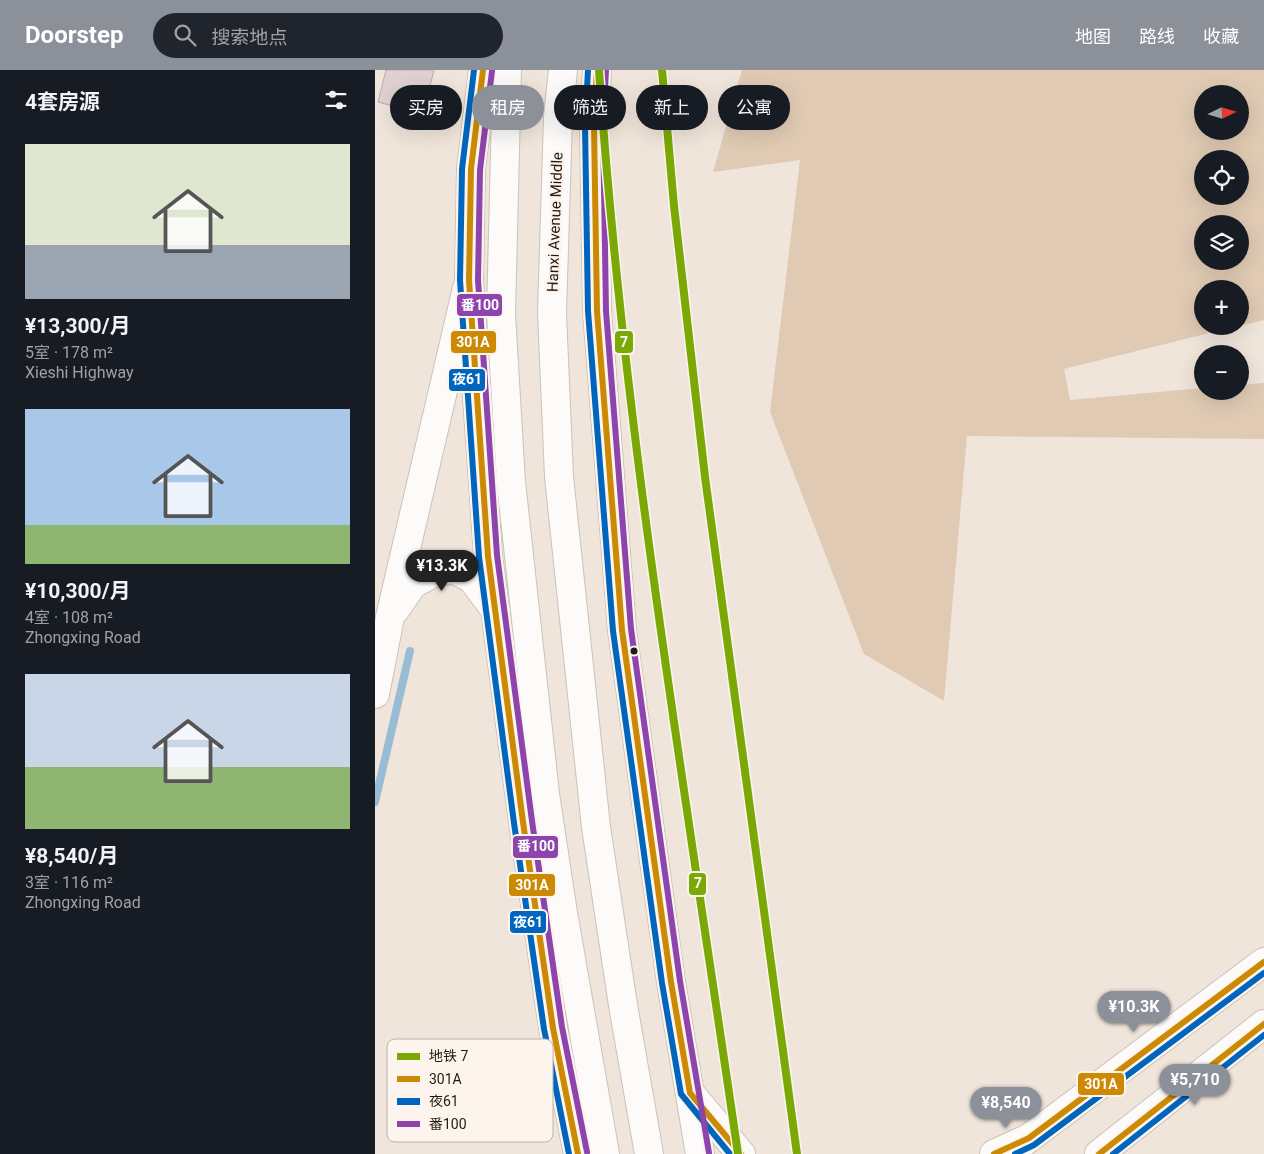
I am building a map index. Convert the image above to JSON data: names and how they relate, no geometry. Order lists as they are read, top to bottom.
{
  "streets": {
    "main road": ["Hanxi Avenue Middle"]
  },
  "lines": [
    "metro line 7",
    "transit line 301A",
    "transit line 夜61",
    "transit line 番100"
  ],
  "legend": [
    "地铁 7",
    "301A",
    "夜61",
    "番100"
  ],
  "north": "right",
  "page": {
    "header": "Doorstep",
    "search": "搜索地点",
    "nav": ["地图", "路线", "收藏"],
    "heading": "4套房源",
    "map_buttons": ["+", "−"],
    "chip": [
      "买房",
      "租房",
      "筛选",
      "新上",
      "公寓"
    ],
    "list": [
      {
        "name": "¥13,300/月",
        "note": "5室 · 178 m² · Xieshi Highway"
      },
      {
        "name": "¥10,300/月",
        "note": "4室 · 108 m² · Zhongxing Road"
      },
      {
        "name": "¥8,540/月",
        "note": "3室 · 116 m² · Zhongxing Road"
      }
    ],
    "price": [
      "¥13.3K",
      "¥10.3K",
      "¥5,710",
      "¥8,540"
    ]
  }
}
